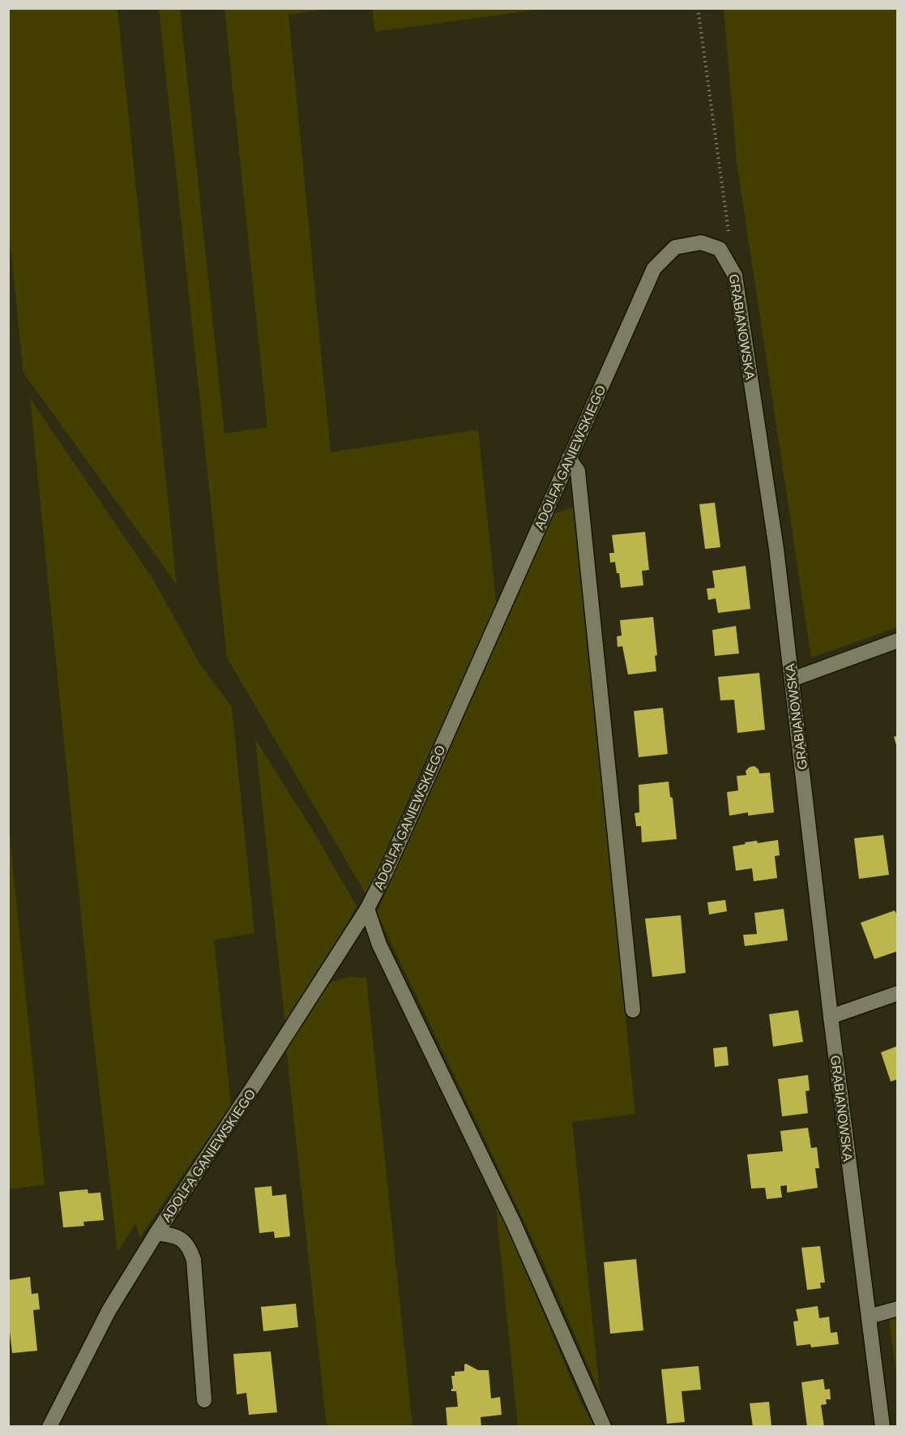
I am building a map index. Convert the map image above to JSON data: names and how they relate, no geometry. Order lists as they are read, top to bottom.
{
  "streets": {
    "street": ["GRABIANOWSKA", "ADOLFA GANIEWSKIEGO"]
  },
  "crossings": [
    ["GRABIANOWSKA", "ADOLFA GANIEWSKIEGO"]
  ]
}
